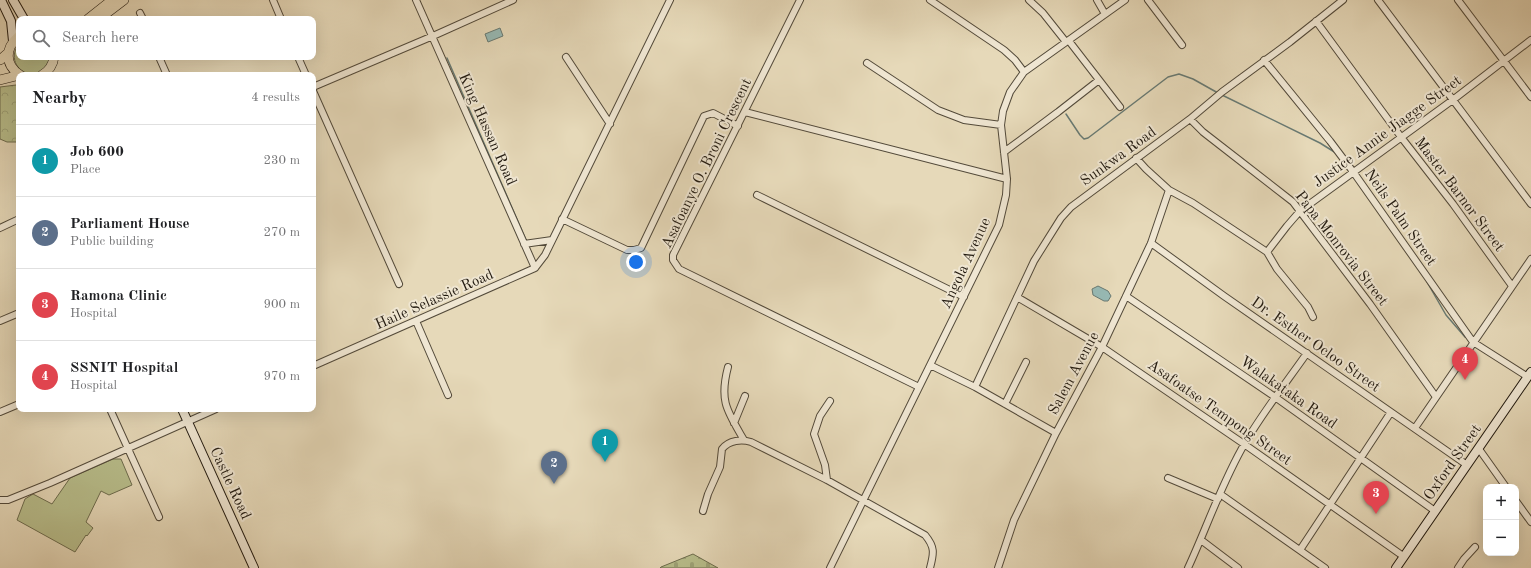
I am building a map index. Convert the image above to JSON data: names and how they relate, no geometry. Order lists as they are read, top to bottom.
{
  "streets": {
    "main road": ["Oxford Street", "Castle Road"],
    "street": [
      "King Hassan Road",
      "Justice Annie Jiagge Street",
      "Sunkwa Road",
      "Asafoanye O. Broni Crescent",
      "Master Barnor Street",
      "Neils Palm Street",
      "Papa Monrovia Street",
      "Angola Avenue",
      "Haile Selassie Road",
      "Dr. Esther Ocloo Street",
      "Salem Avenue",
      "Walakataka Road",
      "Asafoatse Tempong Street"
    ]
  },
  "crossings": [
    ["King Hassan Road", "Haile Selassie Road"],
    ["Justice Annie Jiagge Street", "Master Barnor Street"],
    ["Justice Annie Jiagge Street", "Neils Palm Street"],
    ["Justice Annie Jiagge Street", "Papa Monrovia Street"],
    ["Sunkwa Road", "Master Barnor Street"],
    ["Sunkwa Road", "Neils Palm Street"],
    ["Sunkwa Road", "Papa Monrovia Street"],
    ["Sunkwa Road", "Asafoatse Tempong Street"],
    ["Asafoanye O. Broni Crescent", "Angola Avenue"],
    ["Neils Palm Street", "Oxford Street"],
    ["Dr. Esther Ocloo Street", "Salem Avenue"],
    ["Dr. Esther Ocloo Street", "Oxford Street"],
    ["Salem Avenue", "Walakataka Road"],
    ["Salem Avenue", "Asafoatse Tempong Street"],
    ["Walakataka Road", "Oxford Street"],
    ["Asafoatse Tempong Street", "Oxford Street"]
  ],
  "page": {
    "search": "Search here",
    "heading": ["Nearby", "4 results"],
    "list": [
      {
        "mark": "1",
        "name": "Job 600",
        "note": "Place",
        "value": "230 m"
      },
      {
        "mark": "2",
        "name": "Parliament House",
        "note": "Public building",
        "value": "270 m"
      },
      {
        "mark": "3",
        "name": "Ramona Clinic",
        "note": "Hospital",
        "value": "900 m"
      },
      {
        "mark": "4",
        "name": "SSNIT Hospital",
        "note": "Hospital",
        "value": "970 m"
      }
    ],
    "pins": [
      "4",
      "1",
      "2",
      "3"
    ],
    "map_buttons": ["+", "−"]
  }
}
